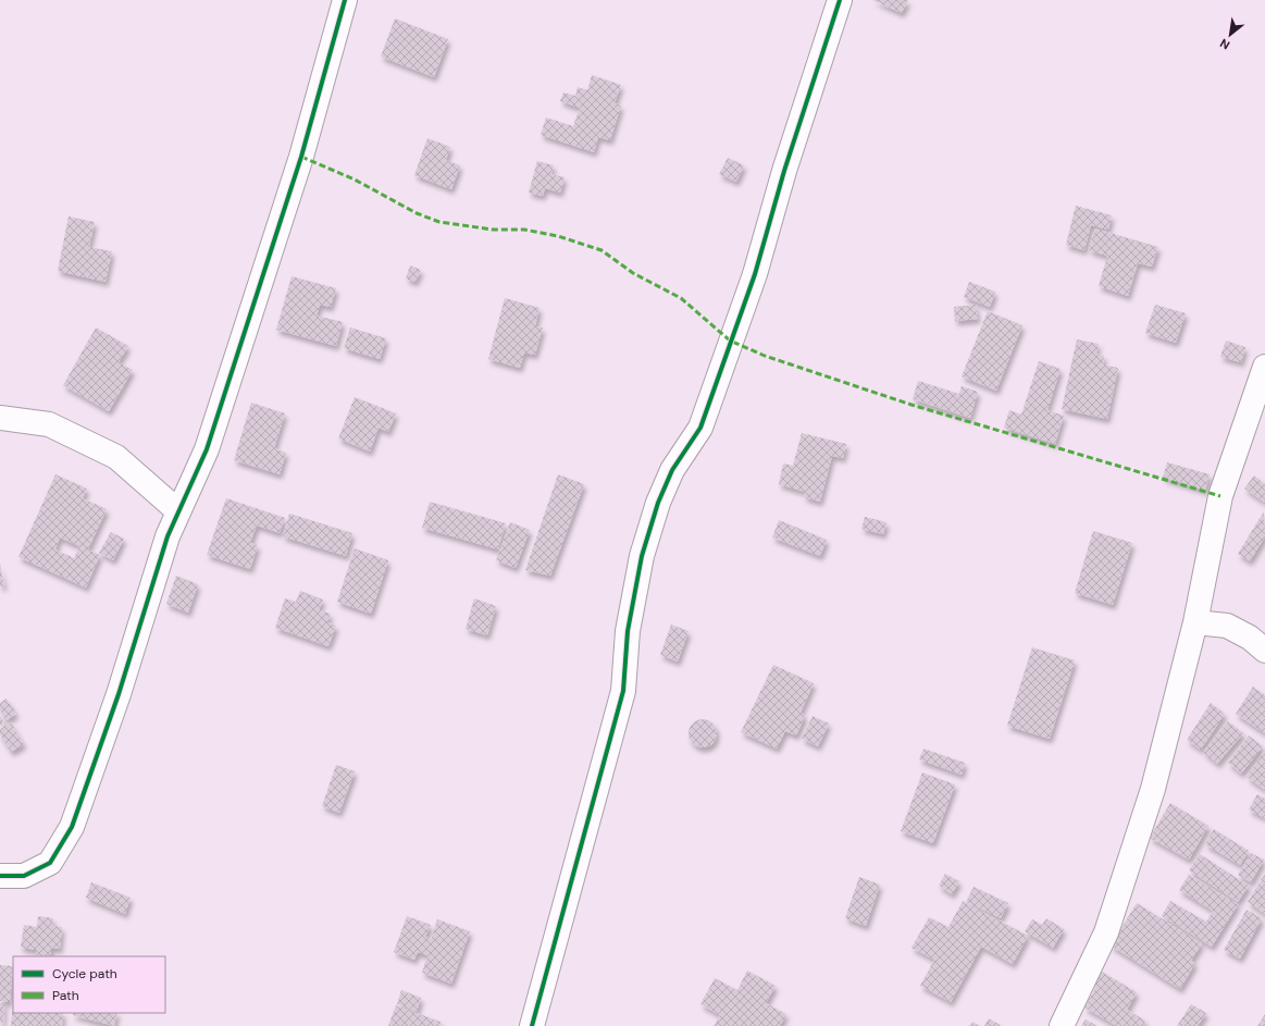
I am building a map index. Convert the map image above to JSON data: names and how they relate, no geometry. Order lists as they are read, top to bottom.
{
  "legend": ["Cycle path", "Path"],
  "north": "bottom left"
}
